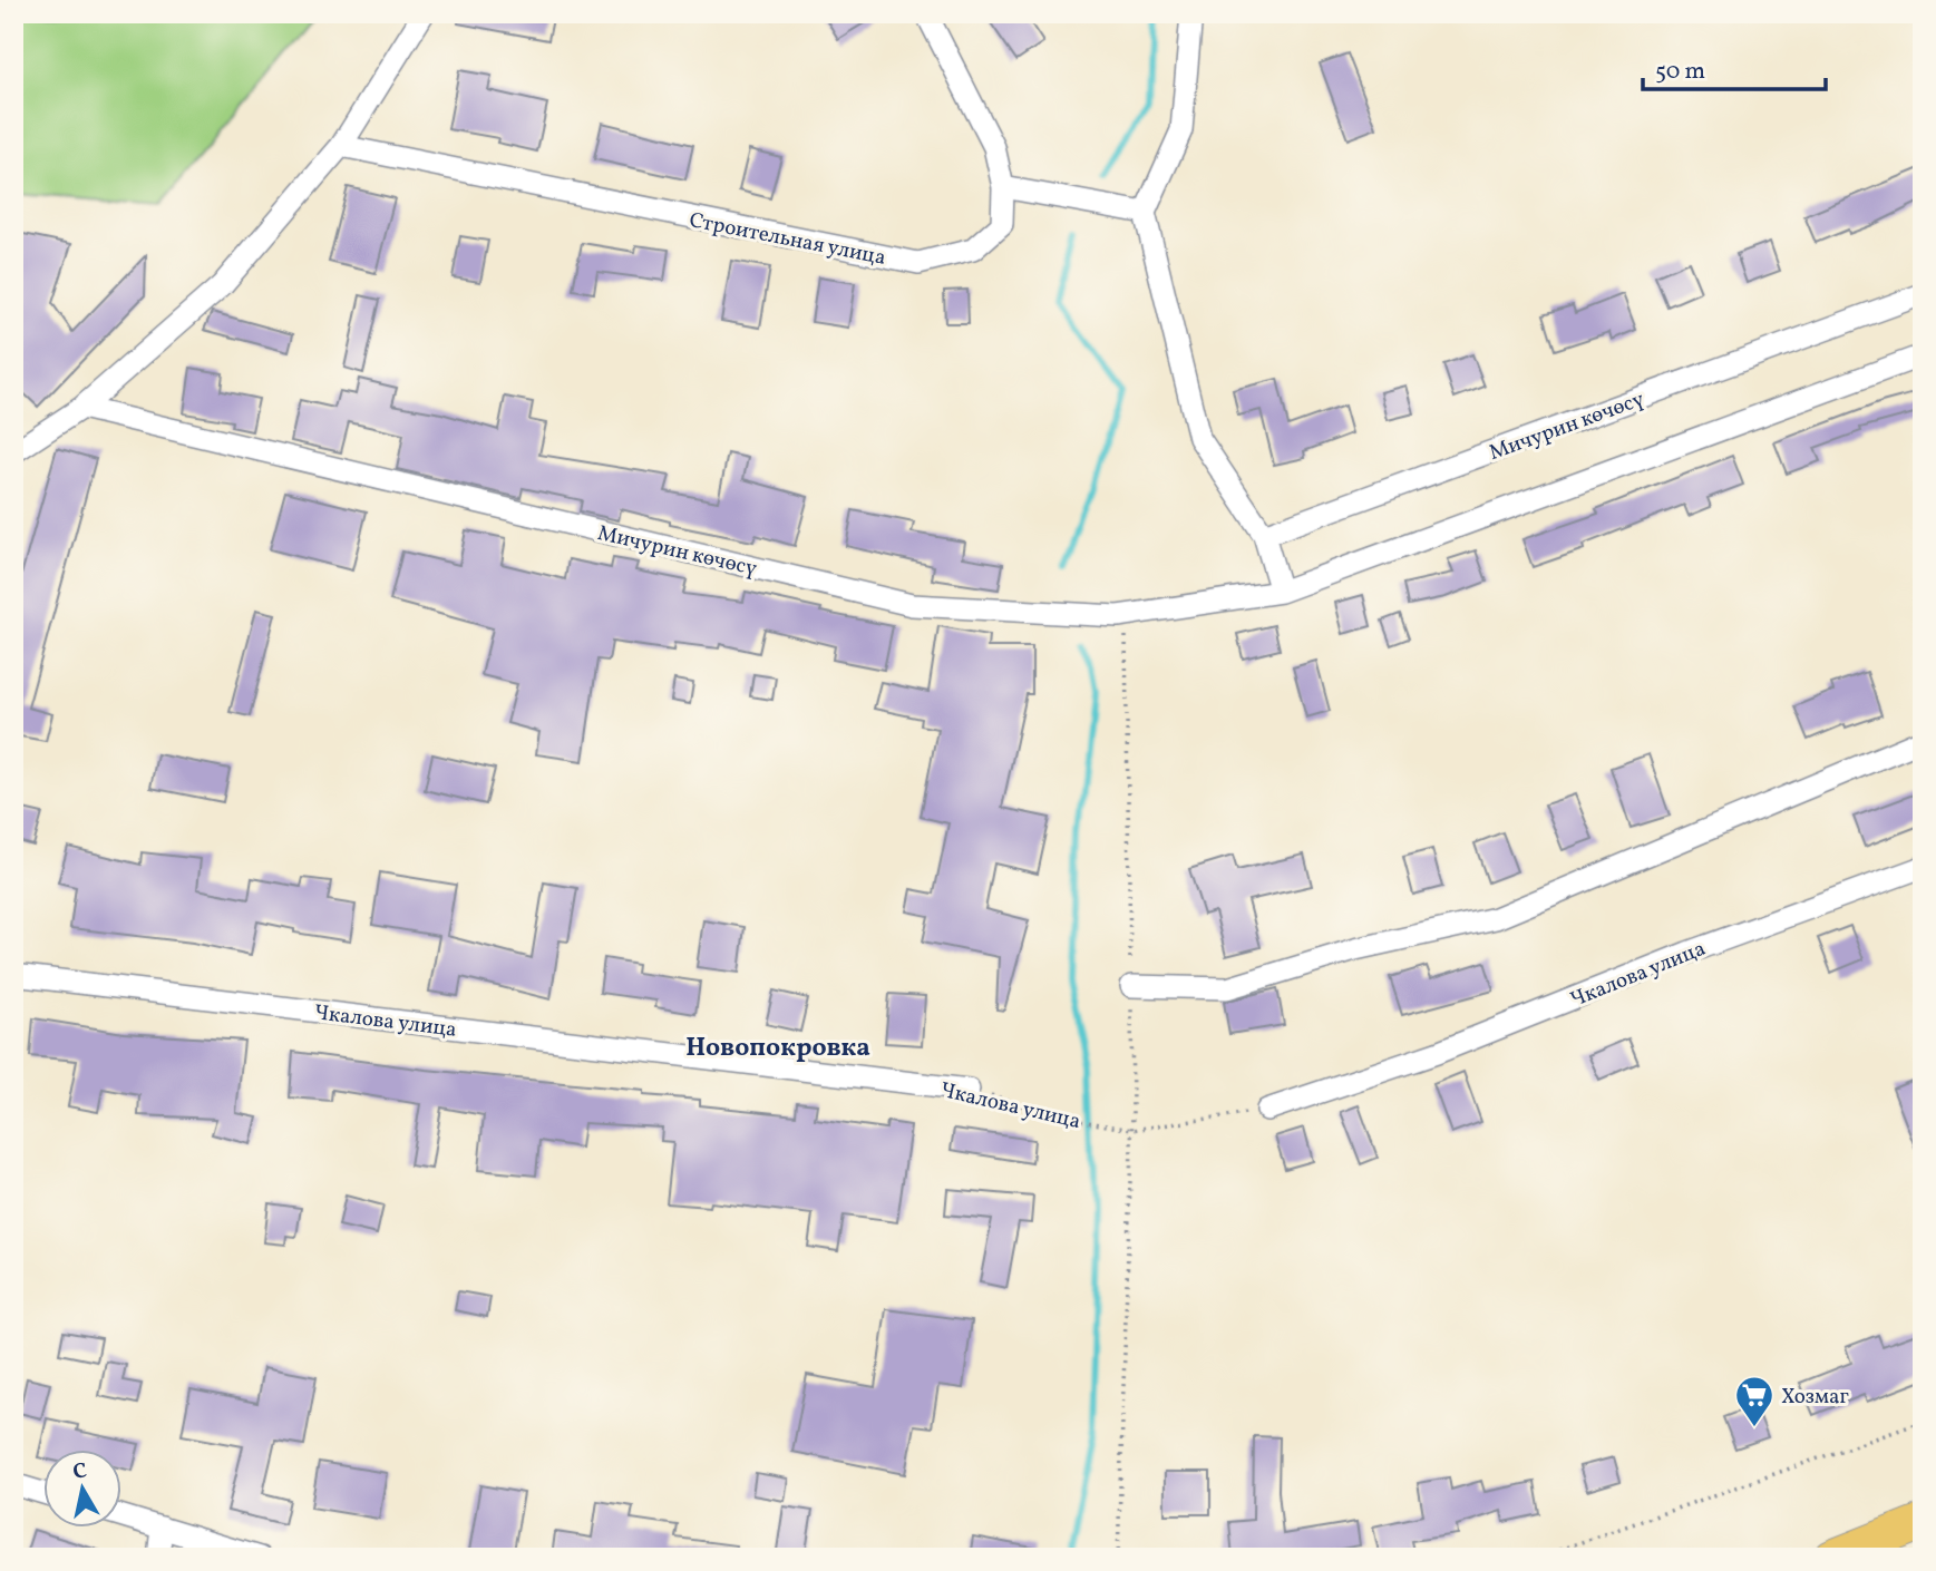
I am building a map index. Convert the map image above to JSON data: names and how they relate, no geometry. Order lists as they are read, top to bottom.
{
  "streets": {
    "street": ["Строительная улица", "Мичурин көчөсү", "Чкалова улица"]
  },
  "districts": ["Новопокровка"],
  "places": {
    "supermarket": ["Хозмаг"]
  },
  "scale_bar": "50 m",
  "north": "top"
}
